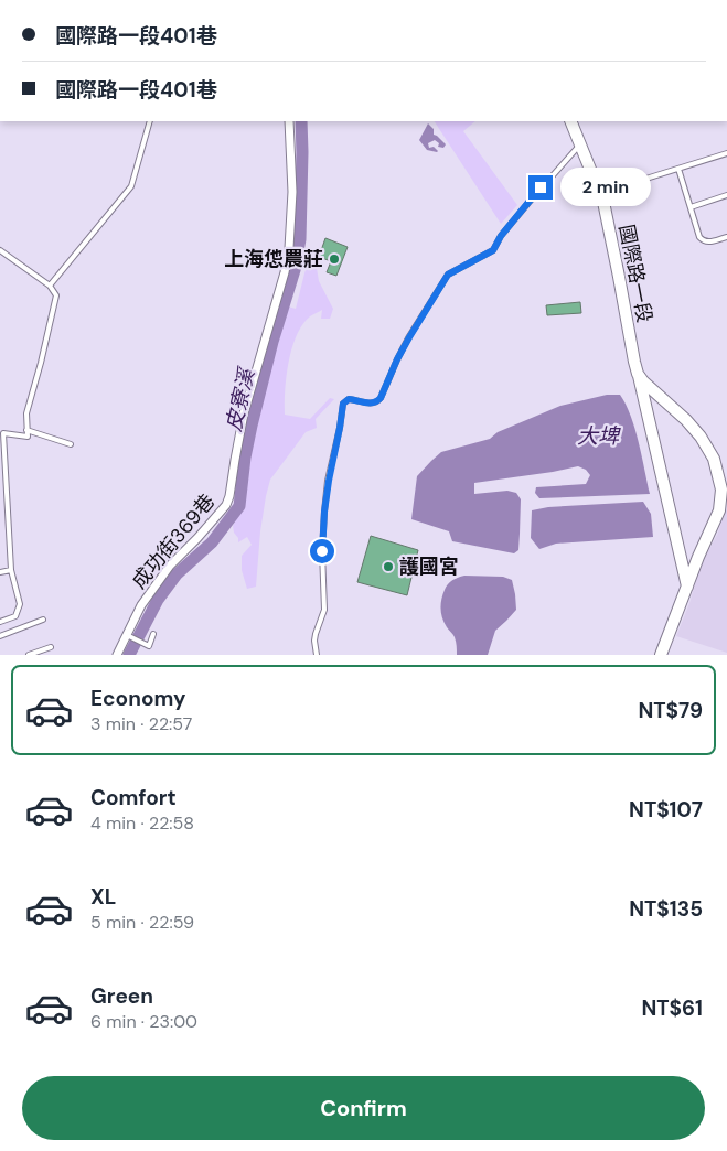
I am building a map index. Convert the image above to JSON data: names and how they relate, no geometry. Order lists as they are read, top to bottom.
{
  "streets": {
    "street": ["國際路一段", "成功街369巷"]
  },
  "water": ["皮寮溪", "大埤"],
  "places": ["上海怹農莊", "護國宮"],
  "page": {
    "banner": ["國際路一段401巷", "國際路一段401巷"],
    "bubble": "2 min",
    "list": [
      {
        "name": "Economy",
        "note": "3 min · 22:57",
        "value": "NT$79"
      },
      {
        "name": "Comfort",
        "note": "4 min · 22:58",
        "value": "NT$107"
      },
      {
        "name": "XL",
        "note": "5 min · 22:59",
        "value": "NT$135"
      },
      {
        "name": "Green",
        "note": "6 min · 23:00",
        "value": "NT$61"
      }
    ],
    "buttons": "Confirm"
  }
}
